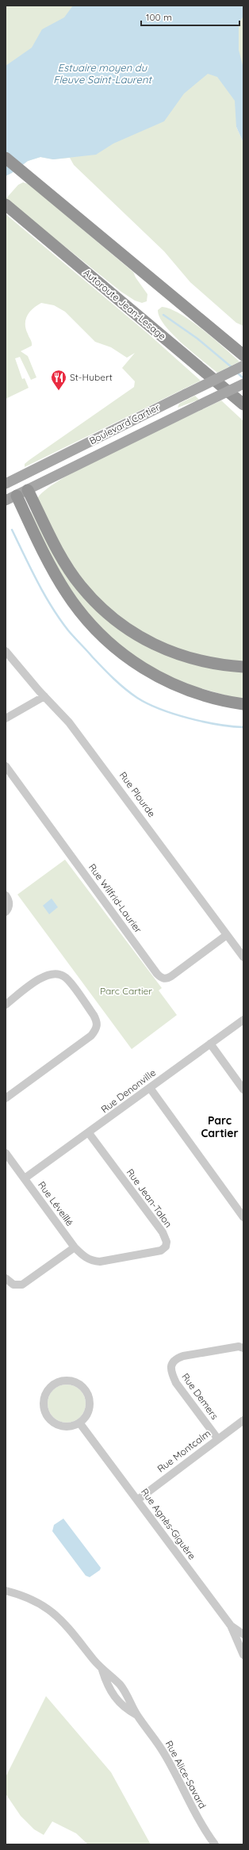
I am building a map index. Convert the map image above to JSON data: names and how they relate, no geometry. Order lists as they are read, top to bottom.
{
  "streets": {
    "highway": ["Autoroute Jean-Lesage"],
    "main road": ["Boulevard Cartier"],
    "street": [
      "Rue Plourde",
      "Rue Wilfrid-Laurier",
      "Rue Denonville",
      "Rue Jean-Talon",
      "Rue Léveillé",
      "Rue Demers",
      "Rue Montcalm",
      "Rue Agnès-Giguère",
      "Rue Alice-Savard"
    ]
  },
  "crossings": [
    ["Rue Plourde", "Rue Wilfrid-Laurier"],
    ["Rue Denonville", "Rue Jean-Talon"],
    ["Rue Denonville", "Rue Léveillé"],
    ["Rue Jean-Talon", "Rue Léveillé"],
    ["Rue Demers", "Rue Montcalm"],
    ["Rue Montcalm", "Rue Agnès-Giguère"]
  ],
  "districts": ["Parc Cartier"],
  "water": ["Estuaire moyen du Fleuve Saint-Laurent"],
  "parks": ["Parc Cartier"],
  "places": {
    "restaurant": ["St-Hubert"]
  },
  "scale_bar": "100 m"
}
